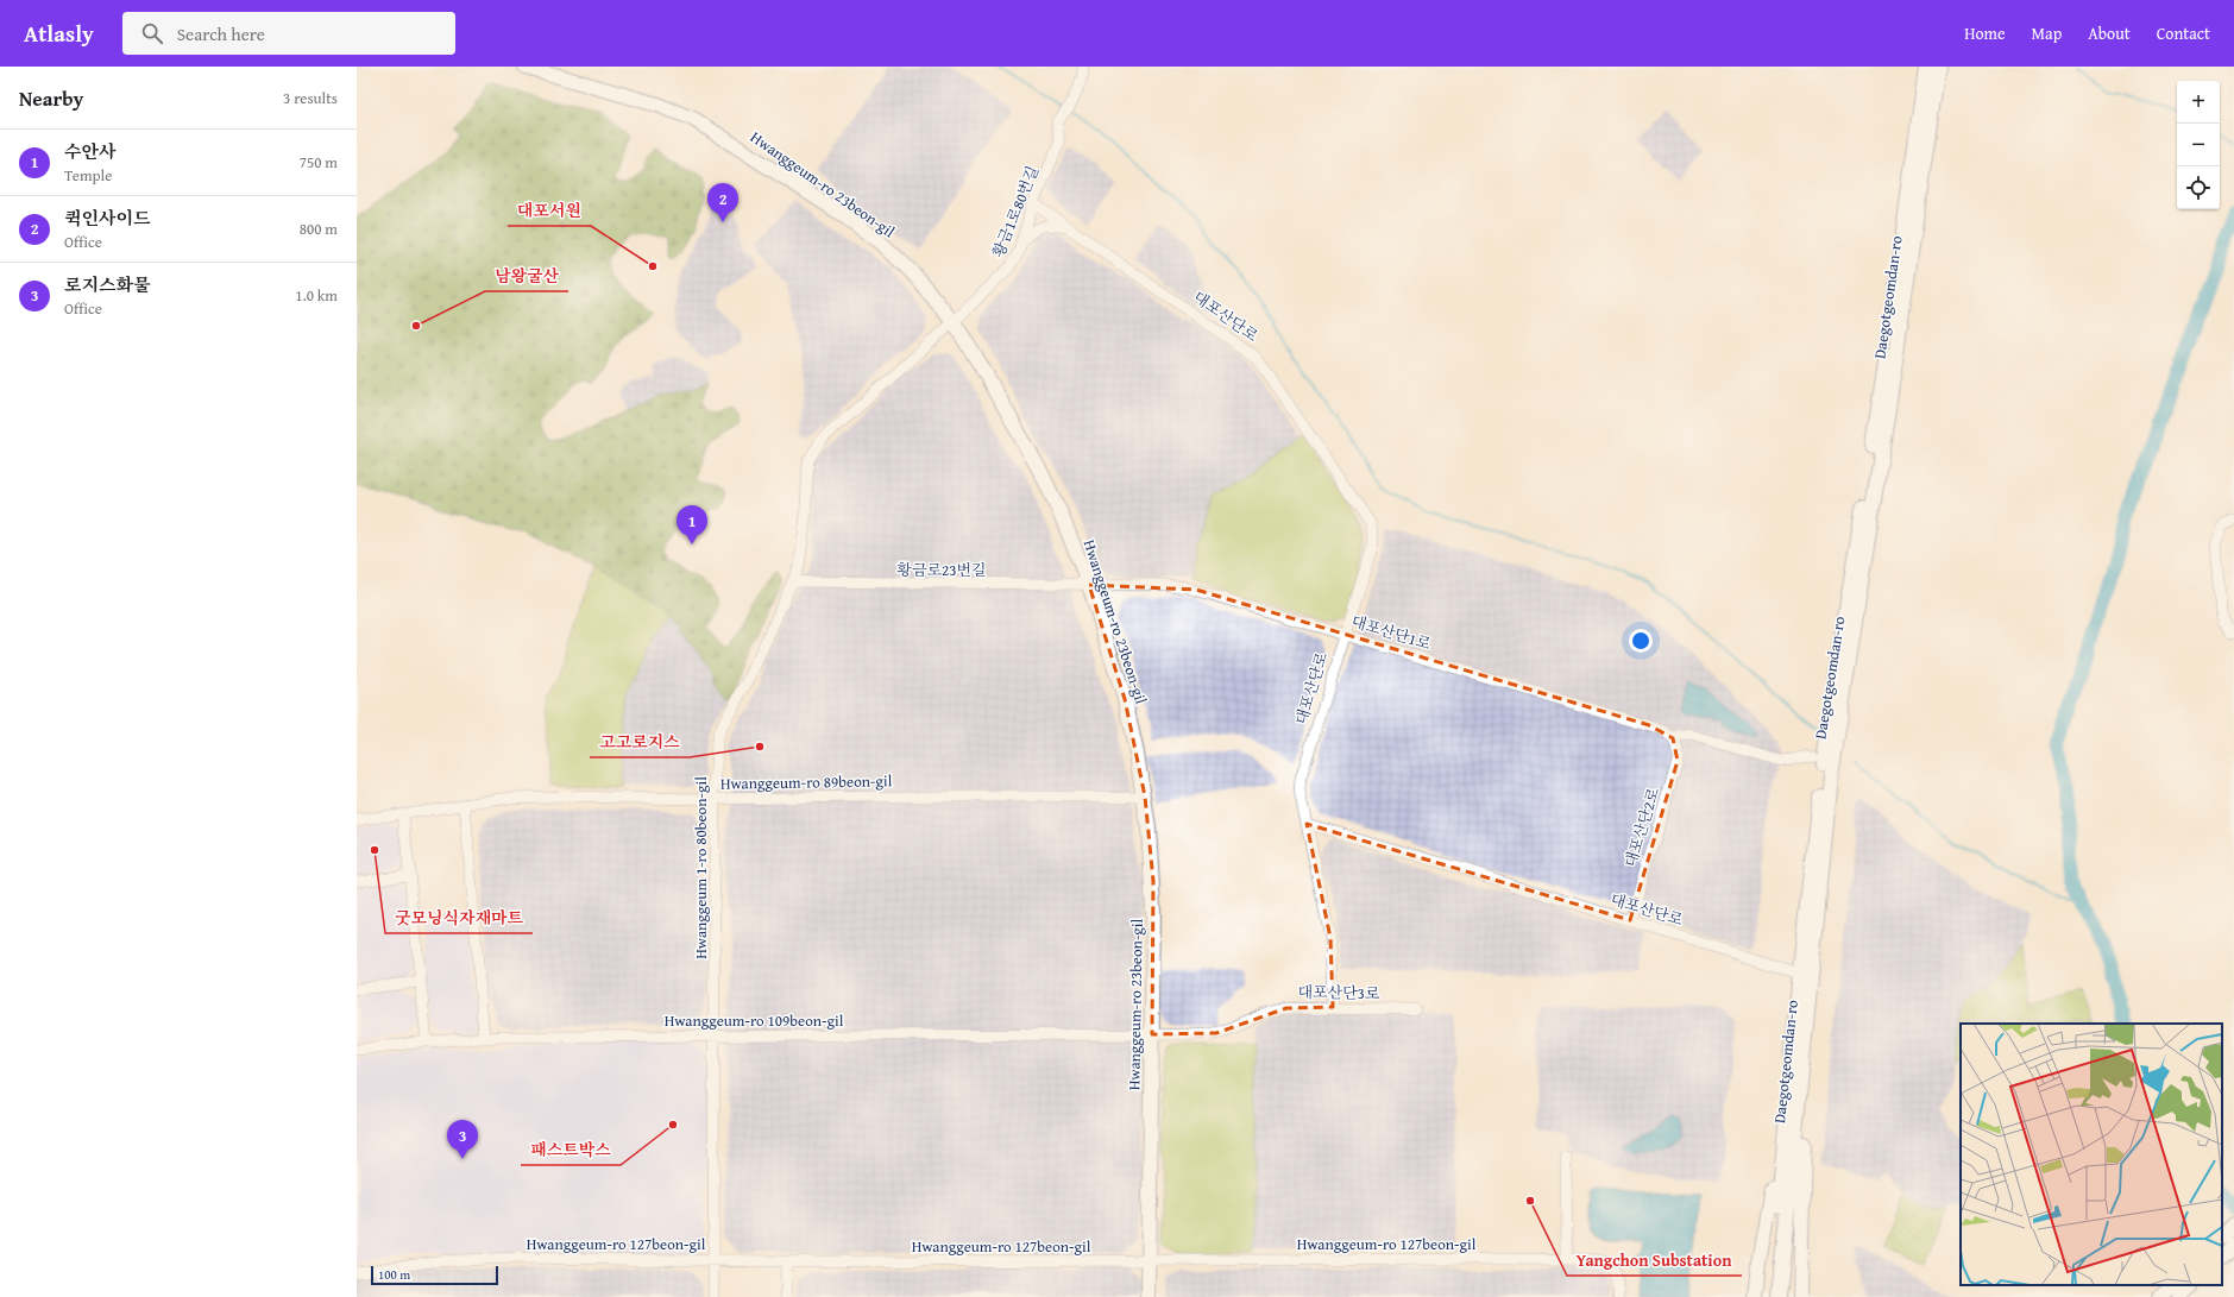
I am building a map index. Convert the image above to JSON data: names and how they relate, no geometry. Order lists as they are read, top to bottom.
{
  "streets": {
    "main road": ["Hwanggeum-ro 23beon-gil", "Daegotgeomdan-ro"],
    "street": [
      "황금1로80번길",
      "대포산단로",
      "황금로23번길",
      "대포산단1로",
      "Hwanggeum-ro 89beon-gil",
      "대포산단2로",
      "Hwanggeum 1-ro 80beon-gil",
      "대포산단3로",
      "Hwanggeum-ro 109beon-gil",
      "Hwanggeum-ro 127beon-gil"
    ]
  },
  "crossings": [
    ["Hwanggeum-ro 23beon-gil", "황금1로80번길"],
    ["Hwanggeum-ro 23beon-gil", "황금로23번길"],
    ["Hwanggeum-ro 23beon-gil", "대포산단1로"],
    ["Hwanggeum-ro 23beon-gil", "Hwanggeum-ro 89beon-gil"],
    ["Hwanggeum-ro 23beon-gil", "Hwanggeum 1-ro 80beon-gil"],
    ["Hwanggeum-ro 23beon-gil", "대포산단3로"],
    ["Hwanggeum-ro 23beon-gil", "Hwanggeum-ro 109beon-gil"],
    ["Hwanggeum-ro 23beon-gil", "Hwanggeum-ro 127beon-gil"],
    ["황금1로80번길", "대포산단로"],
    ["황금1로80번길", "Hwanggeum 1-ro 80beon-gil"],
    ["Daegotgeomdan-ro", "대포산단로"],
    ["대포산단로", "대포산단1로"],
    ["대포산단로", "대포산단2로"],
    ["황금로23번길", "대포산단1로"],
    ["황금로23번길", "Hwanggeum 1-ro 80beon-gil"],
    ["대포산단1로", "대포산단2로"],
    ["Hwanggeum-ro 89beon-gil", "Hwanggeum 1-ro 80beon-gil"],
    ["Hwanggeum 1-ro 80beon-gil", "Hwanggeum-ro 109beon-gil"],
    ["Hwanggeum 1-ro 80beon-gil", "Hwanggeum-ro 127beon-gil"],
    ["대포산단3로", "Hwanggeum-ro 109beon-gil"]
  ],
  "places": [
    "대포서원",
    "남왕굴산",
    "고고로지스",
    "굿모닝식자재마트",
    "패스트박스",
    "Yangchon Substation"
  ],
  "scale_bar": "100 m",
  "page": {
    "header": "Atlasly",
    "search": "Search here",
    "nav": [
      "Home",
      "Map",
      "About",
      "Contact"
    ],
    "heading": ["Nearby", "3 results"],
    "map_buttons": ["+", "−"],
    "list": [
      {
        "mark": "1",
        "name": "수안사",
        "note": "Temple",
        "value": "750 m"
      },
      {
        "mark": "2",
        "name": "퀵인사이드",
        "note": "Office",
        "value": "800 m"
      },
      {
        "mark": "3",
        "name": "로지스화물",
        "note": "Office",
        "value": "1.0 km"
      }
    ],
    "pins": ["2", "1", "3"],
    "scale": "100 m"
  }
}
